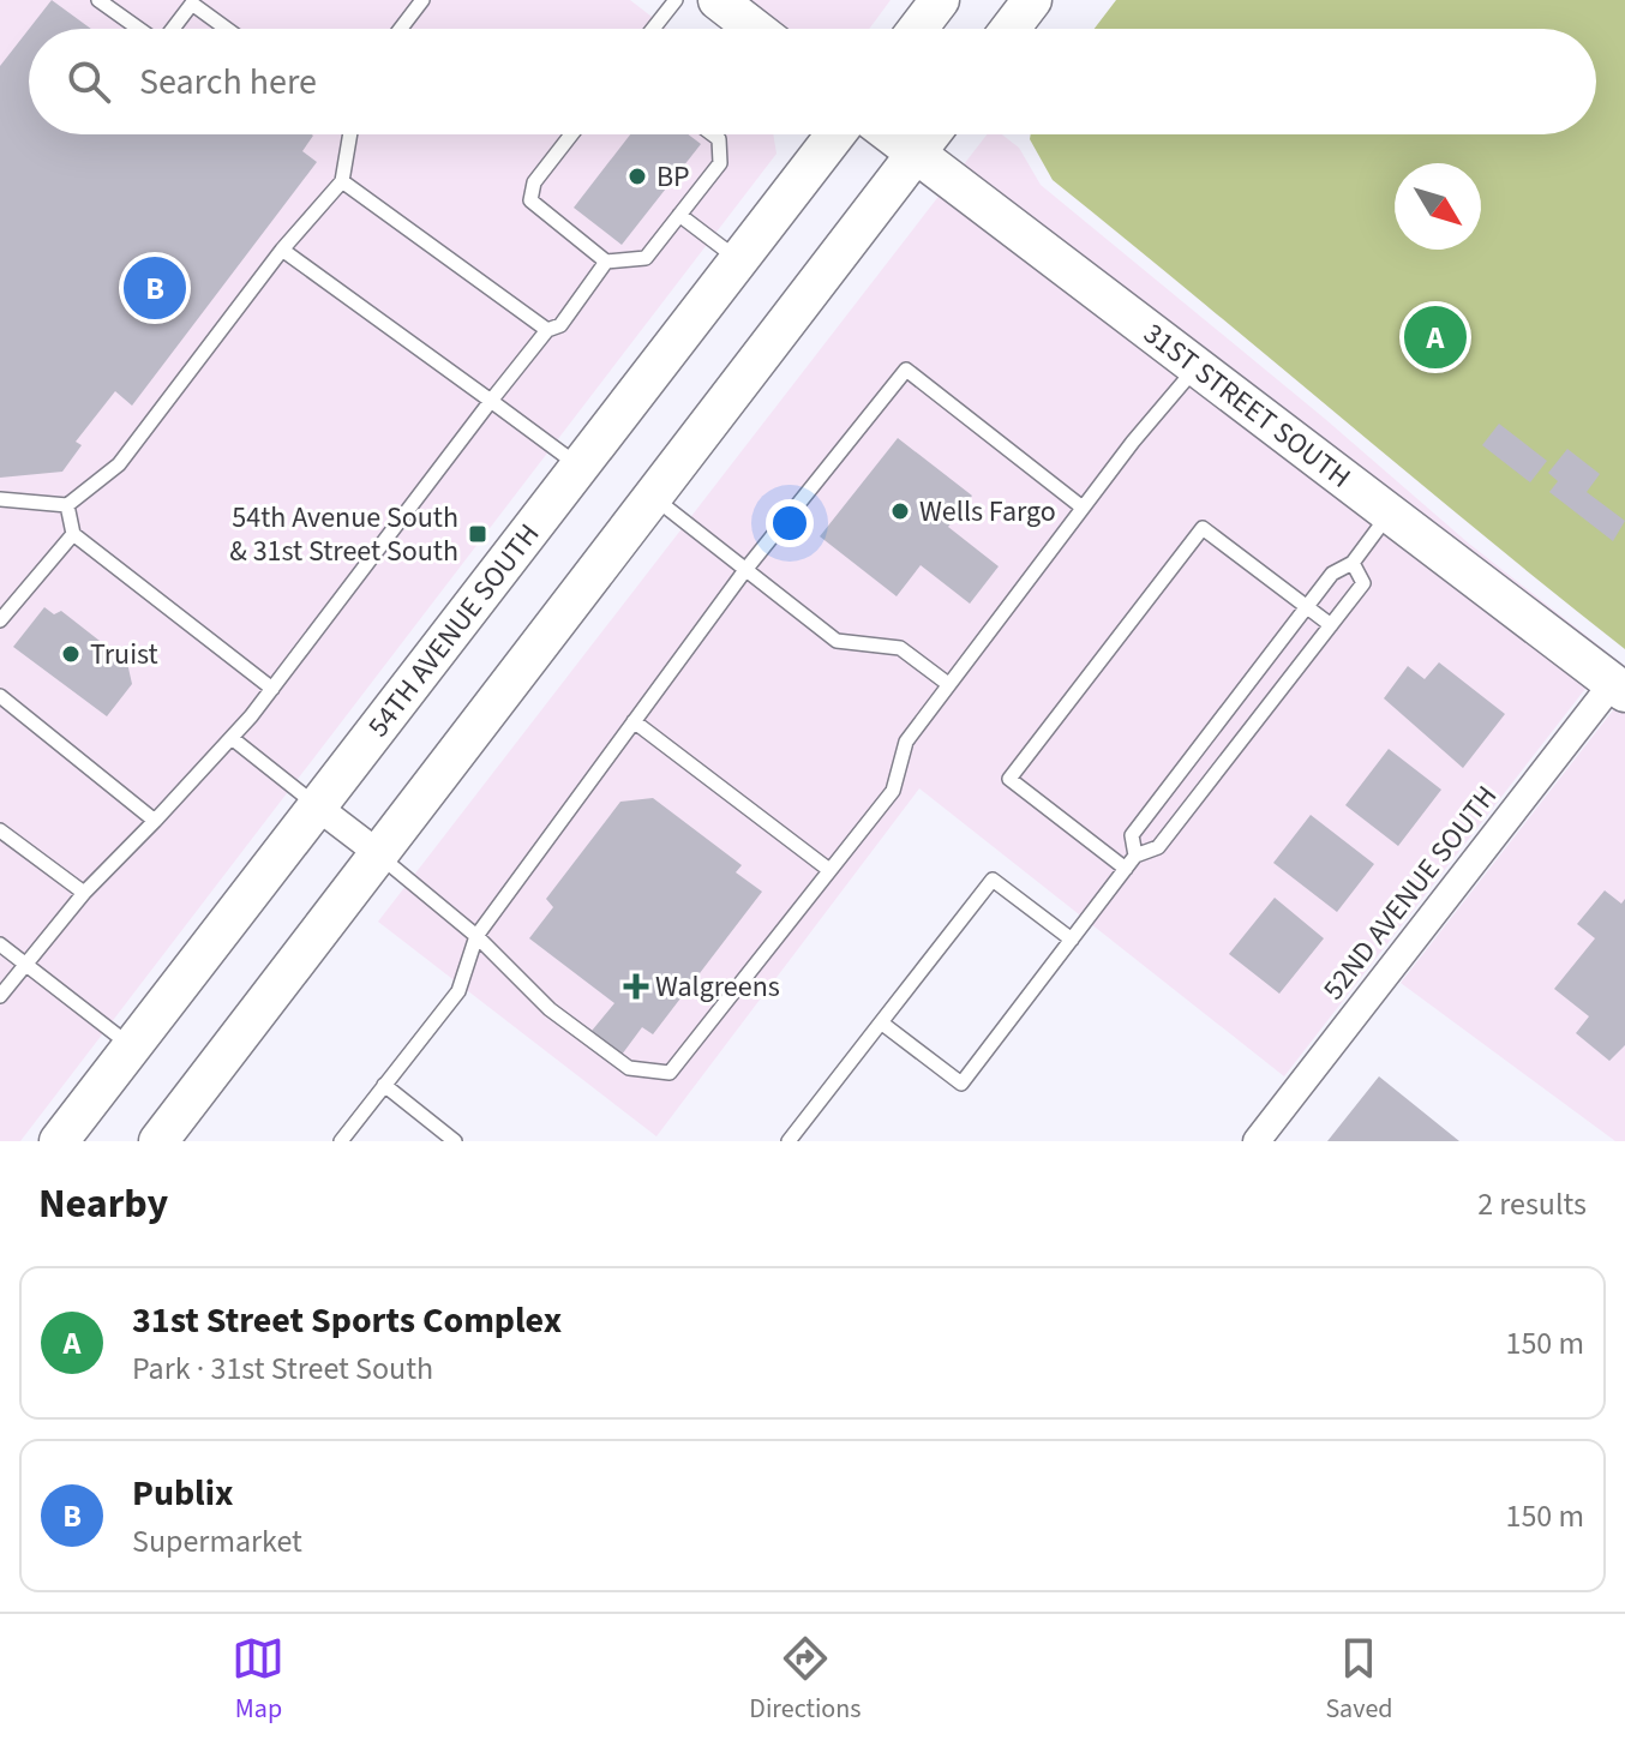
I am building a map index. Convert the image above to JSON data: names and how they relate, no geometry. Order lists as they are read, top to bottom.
{
  "streets": {
    "main road": ["31ST STREET SOUTH", "54TH AVENUE SOUTH"],
    "street": ["52ND AVENUE SOUTH"]
  },
  "crossings": [
    ["31ST STREET SOUTH", "52ND AVENUE SOUTH"]
  ],
  "places": {
    "other": ["BP", "Wells Fargo", "Truist"],
    "transit": ["54th Avenue South & 31st Street South"],
    "health": ["Walgreens"]
  },
  "north": "bottom right",
  "page": {
    "search": "Search here",
    "pins": ["B", "A"],
    "heading": ["Nearby", "2 results"],
    "list": [
      {
        "mark": "A",
        "name": "31st Street Sports Complex",
        "note": "Park · 31st Street South",
        "value": "150 m"
      },
      {
        "mark": "B",
        "name": "Publix",
        "note": "Supermarket",
        "value": "150 m"
      }
    ],
    "nav": ["Map", "Directions", "Saved"]
  }
}
